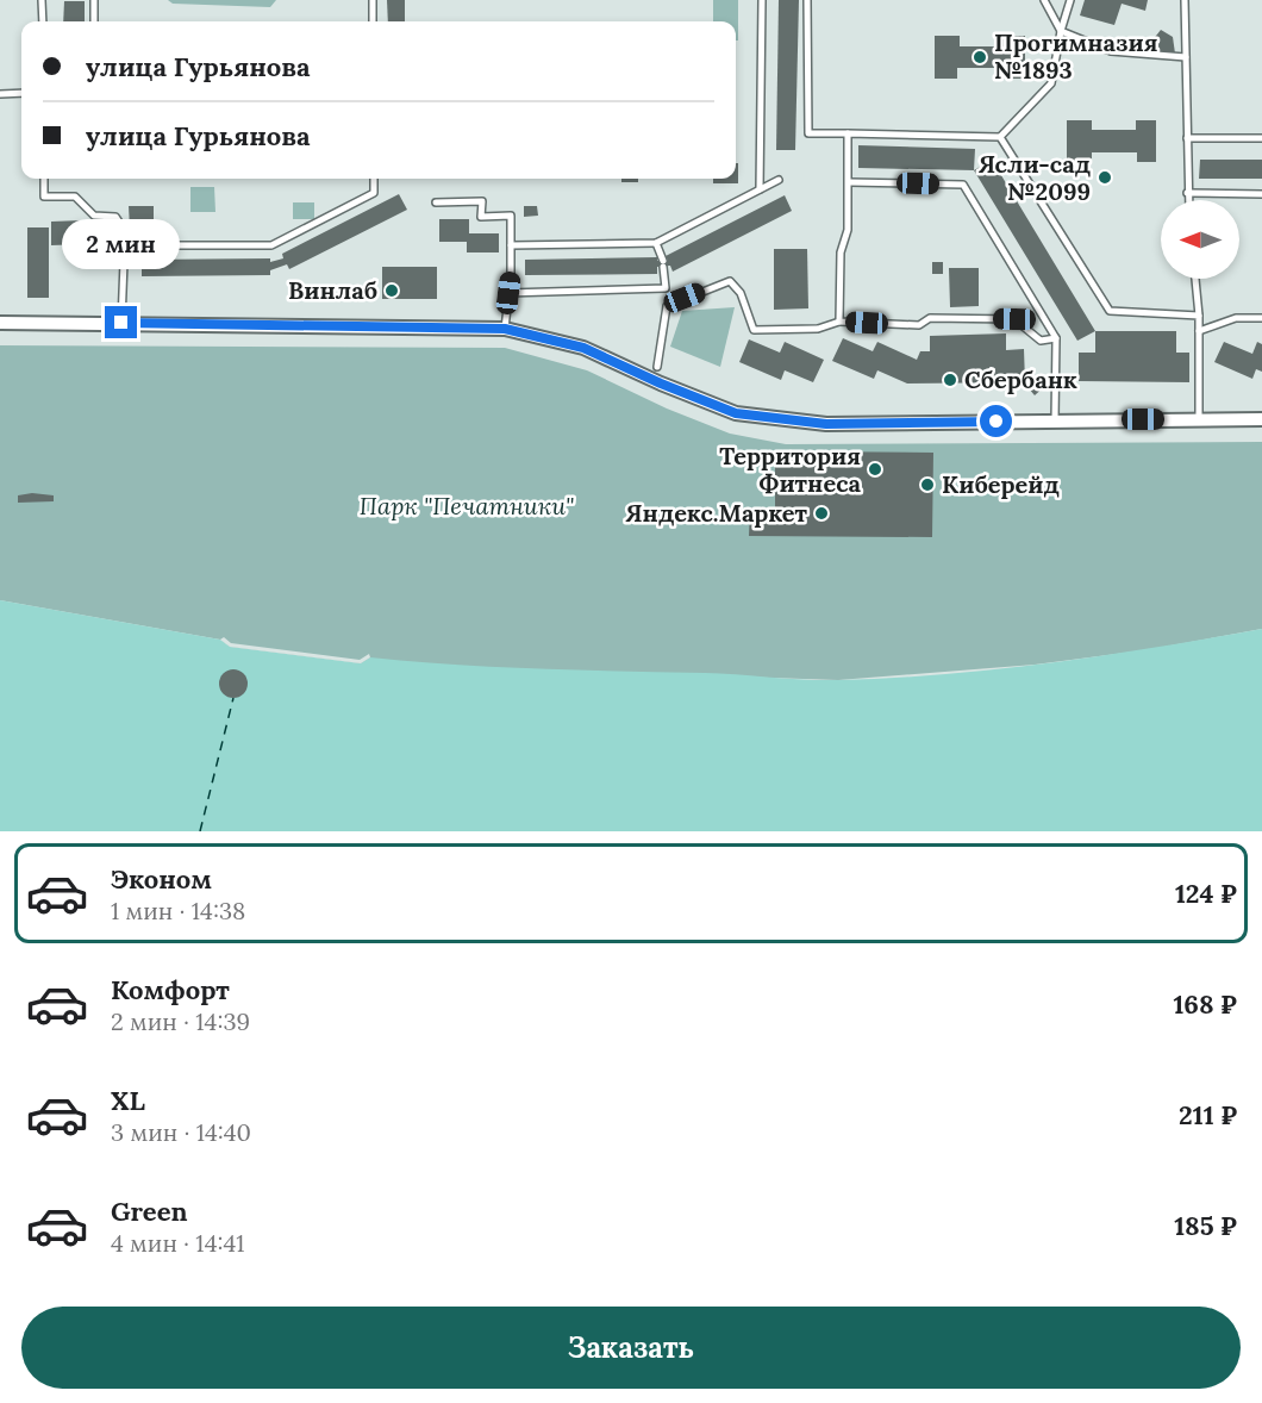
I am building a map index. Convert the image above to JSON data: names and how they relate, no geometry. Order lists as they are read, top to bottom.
{
  "parks": ["Парк \"Печатники\""],
  "places": [
    "Прогимназия №1893",
    "Ясли-сад №2099",
    "Винлаб",
    "Сбербанк",
    "Территория Фитнеса",
    "Киберейд",
    "Яндекс.Маркет"
  ],
  "north": "left",
  "page": {
    "banner": ["улица Гурьянова", "улица Гурьянова"],
    "bubble": "2 мин",
    "list": [
      {
        "name": "Эконом",
        "note": "1 мин · 14:38",
        "value": "124 ₽"
      },
      {
        "name": "Комфорт",
        "note": "2 мин · 14:39",
        "value": "168 ₽"
      },
      {
        "name": "XL",
        "note": "3 мин · 14:40",
        "value": "211 ₽"
      },
      {
        "name": "Green",
        "note": "4 мин · 14:41",
        "value": "185 ₽"
      }
    ],
    "buttons": "Заказать"
  }
}
